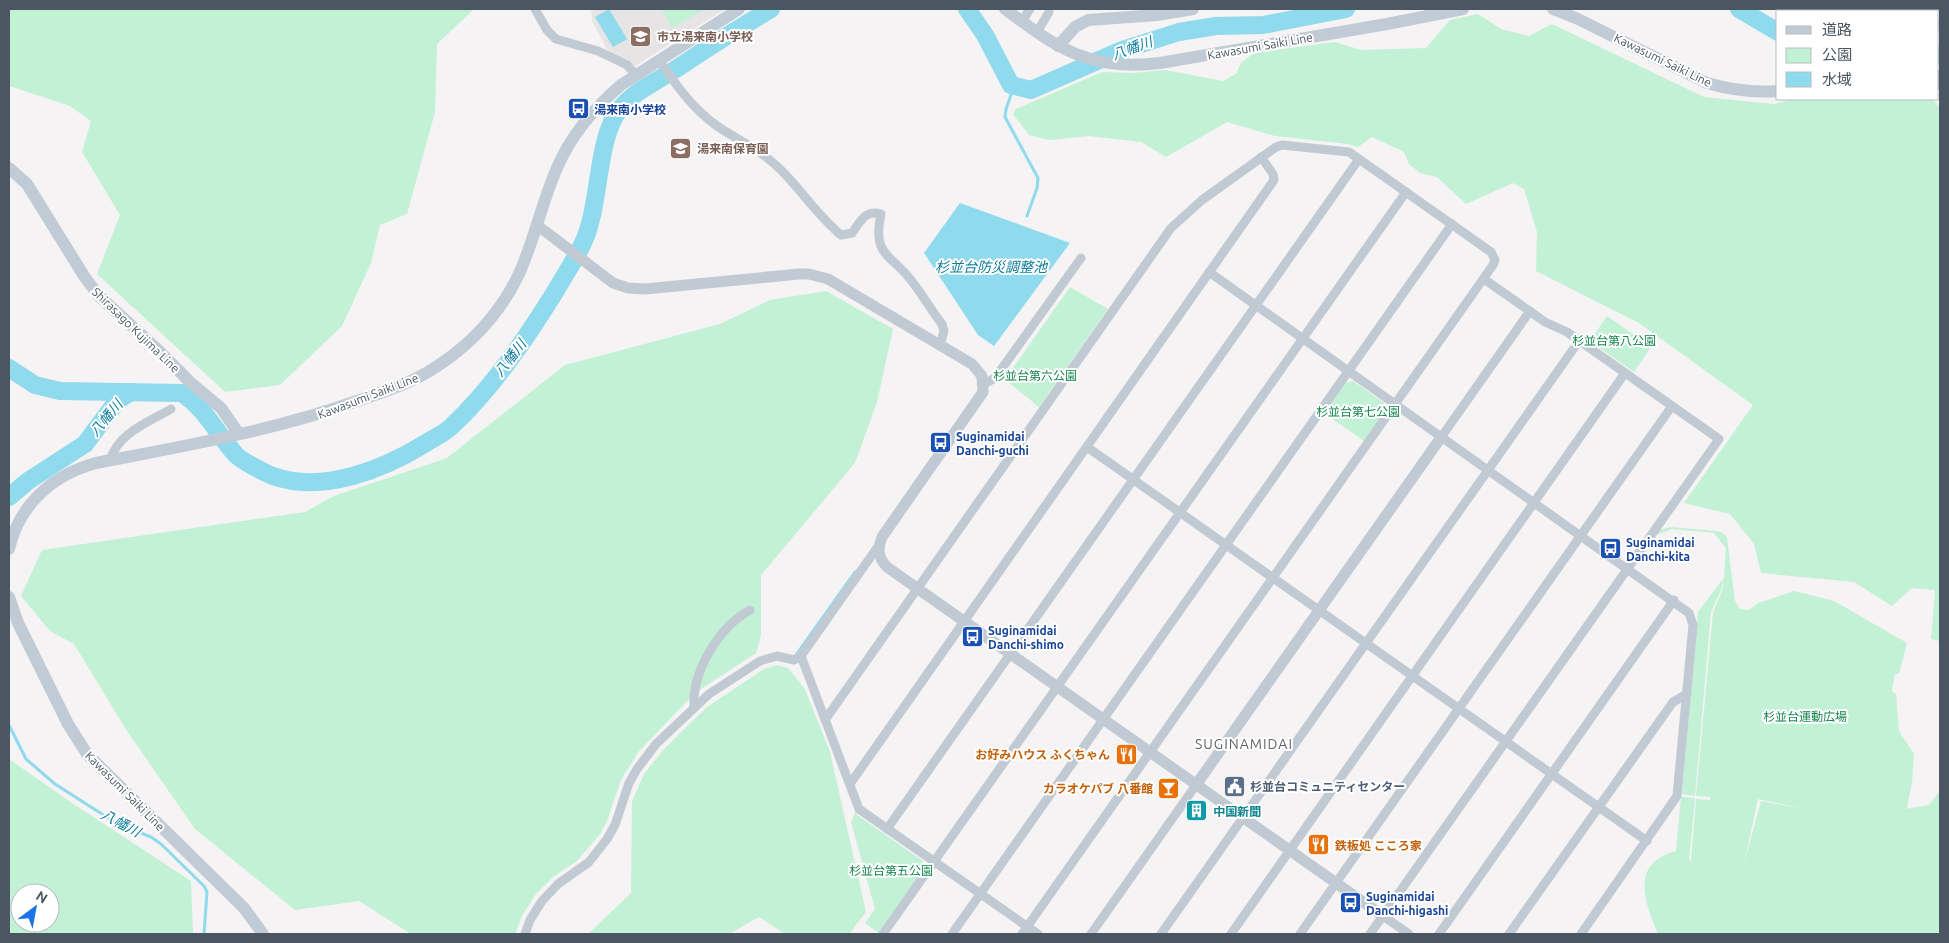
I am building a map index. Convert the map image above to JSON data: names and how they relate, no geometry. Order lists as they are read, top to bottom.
{
  "streets": {
    "main road": ["Kawasumi Saiki Line", "Shirasago Kujima Line"]
  },
  "crossings": [
    ["Kawasumi Saiki Line", "Shirasago Kujima Line"]
  ],
  "districts": ["SUGINAMIDAI"],
  "water": ["八幡川", "杉並台防災調整池"],
  "parks": [
    "杉並台第八公園",
    "杉並台第六公園",
    "杉並台第七公園",
    "杉並台運動広場",
    "杉並台第五公園"
  ],
  "places": {
    "school or university": ["市立湯来南小学校", "湯来南保育園"],
    "bus stop": [
      "湯来南小学校",
      "Suginamidai Danchi-guchi",
      "Suginamidai Danchi-kita",
      "Suginamidai Danchi-shimo",
      "Suginamidai Danchi-higashi"
    ],
    "restaurant": ["お好みハウス ふくちゃん", "鉄板処 こころ家"],
    "public building": ["杉並台コミュニティセンター"],
    "bar": ["カラオケパブ 八番館"],
    "building": ["中国新聞"]
  },
  "legend": ["道路", "公園", "水域"],
  "north": "top right"
}
